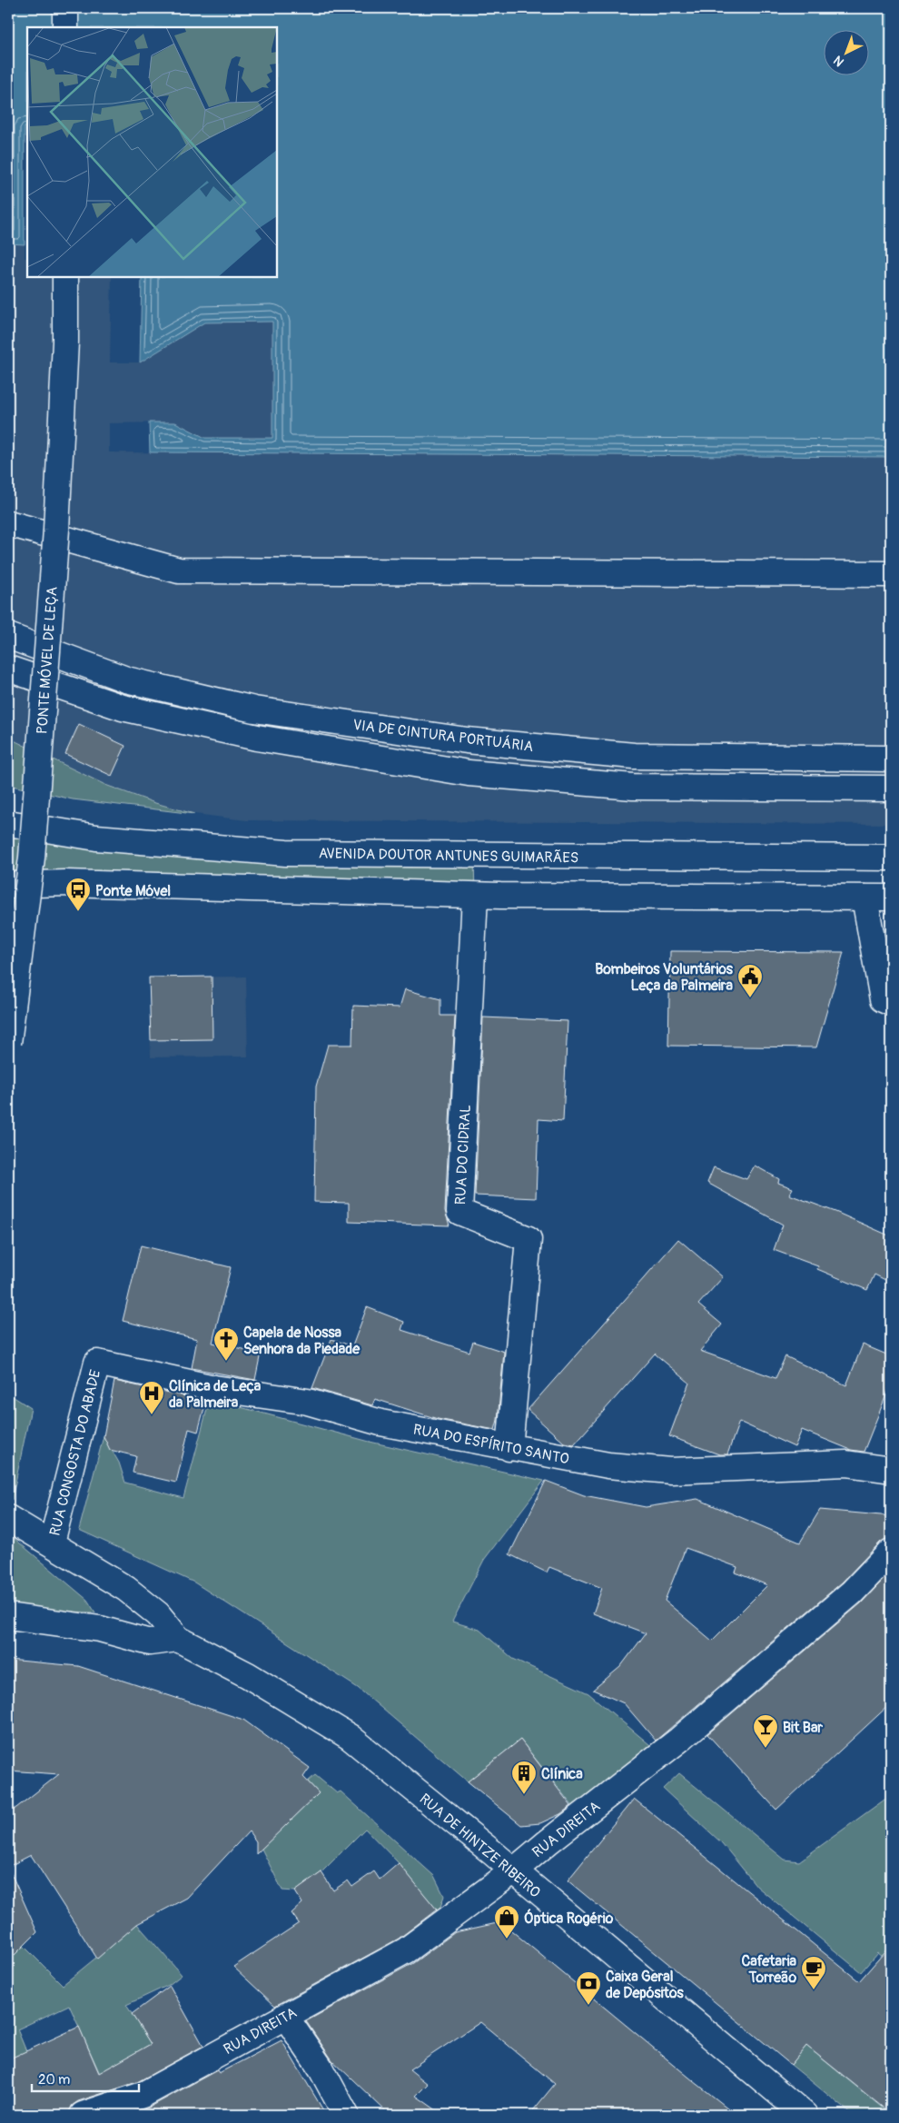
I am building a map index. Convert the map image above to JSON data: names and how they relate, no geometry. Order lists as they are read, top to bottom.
{
  "streets": {
    "street": [
      "PONTE MÓVEL DE LEÇA",
      "VIA DE CINTURA PORTUÁRIA",
      "AVENIDA DOUTOR ANTUNES GUIMARÃES",
      "RUA DO CIDRAL",
      "RUA DO ESPÍRITO SANTO",
      "RUA CONGOSTA DO ABADE",
      "RUA DIREITA",
      "RUA DE HINTZE RIBEIRO"
    ]
  },
  "crossings": [
    ["RUA DO CIDRAL", "RUA DO ESPÍRITO SANTO"],
    ["RUA DO ESPÍRITO SANTO", "RUA CONGOSTA DO ABADE"],
    ["RUA CONGOSTA DO ABADE", "RUA DE HINTZE RIBEIRO"],
    ["RUA DIREITA", "RUA DE HINTZE RIBEIRO"]
  ],
  "places": {
    "bus stop": ["Ponte Móvel"],
    "public building": ["Bombeiros Voluntários Leça da Palmeira"],
    "church": ["Capela de Nossa Senhora da Piedade"],
    "hospital": ["Clínica de Leça da Palmeira"],
    "bar": ["Bit Bar"],
    "building": ["Clínica"],
    "shop": ["Óptica Rogério"],
    "cafe": ["Cafetaria Torreão"],
    "bank": ["Caixa Geral de Depósitos"]
  },
  "scale_bar": "20 m",
  "north": "bottom left"
}
